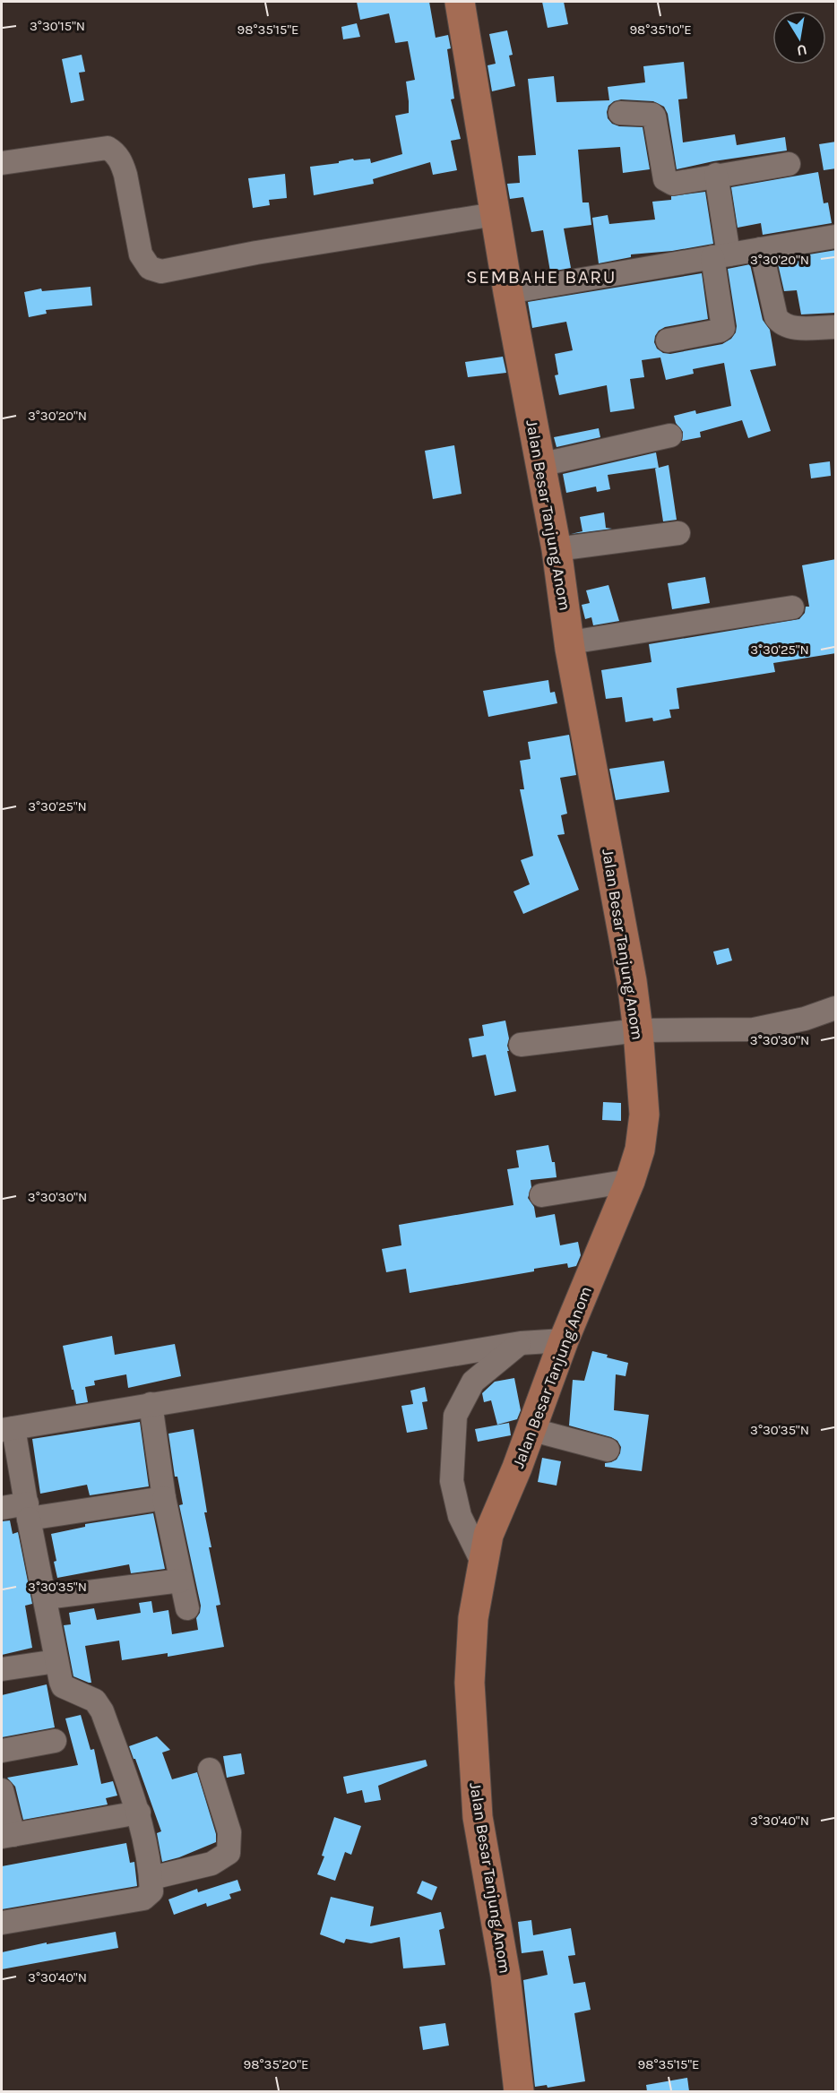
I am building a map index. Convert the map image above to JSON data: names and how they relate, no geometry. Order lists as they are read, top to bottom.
{
  "streets": {
    "main road": ["Jalan Besar Tanjung Anom"]
  },
  "districts": ["SEMBAHE BARU"],
  "north": "bottom",
  "coordinates": [
    "3°30'15\"N",
    "98°35'15\"E",
    "98°35'10\"E",
    "3°30'20\"N",
    "3°30'25\"N",
    "3°30'30\"N",
    "3°30'35\"N",
    "3°30'40\"N",
    "98°35'20\"E"
  ]
}
